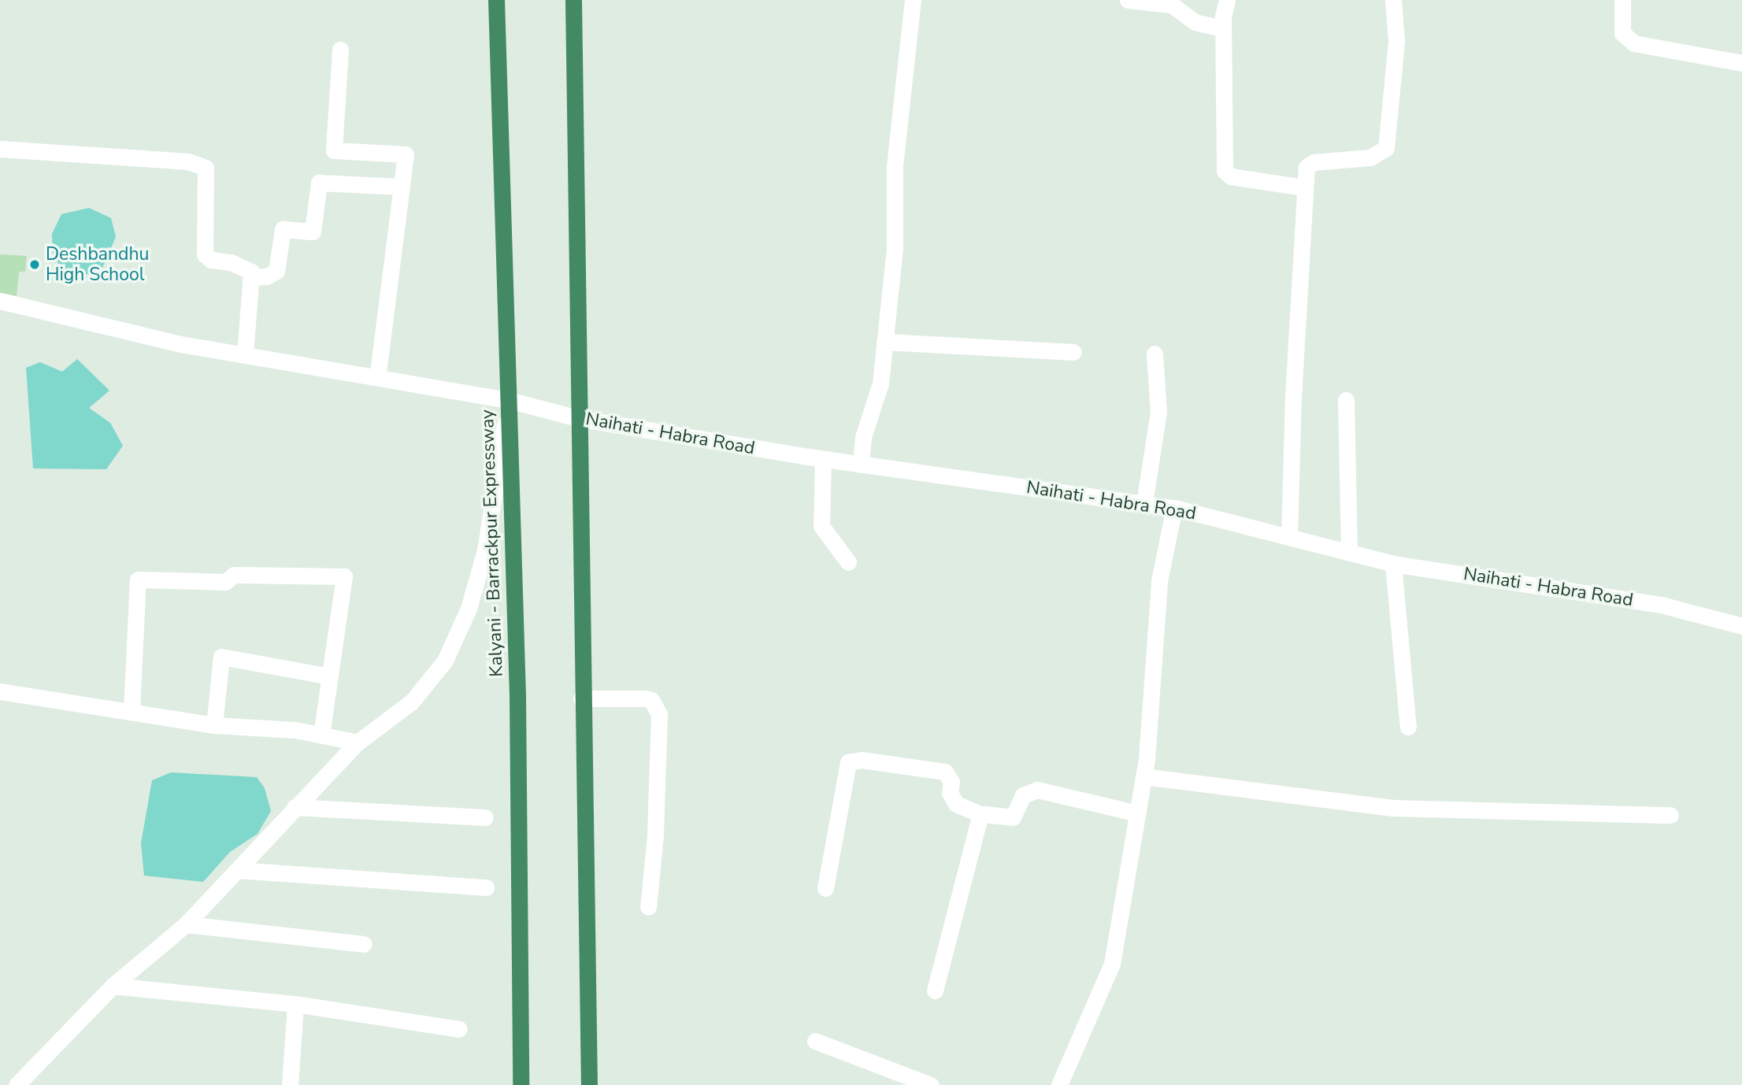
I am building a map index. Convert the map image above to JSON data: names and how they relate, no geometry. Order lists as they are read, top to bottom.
{
  "streets": {
    "highway": ["Kalyani - Barrackpur Expressway"],
    "street": ["Naihati - Habra Road"]
  },
  "crossings": [
    ["Naihati - Habra Road", "Kalyani - Barrackpur Expressway"]
  ],
  "places": ["Deshbandhu High School"]
}
